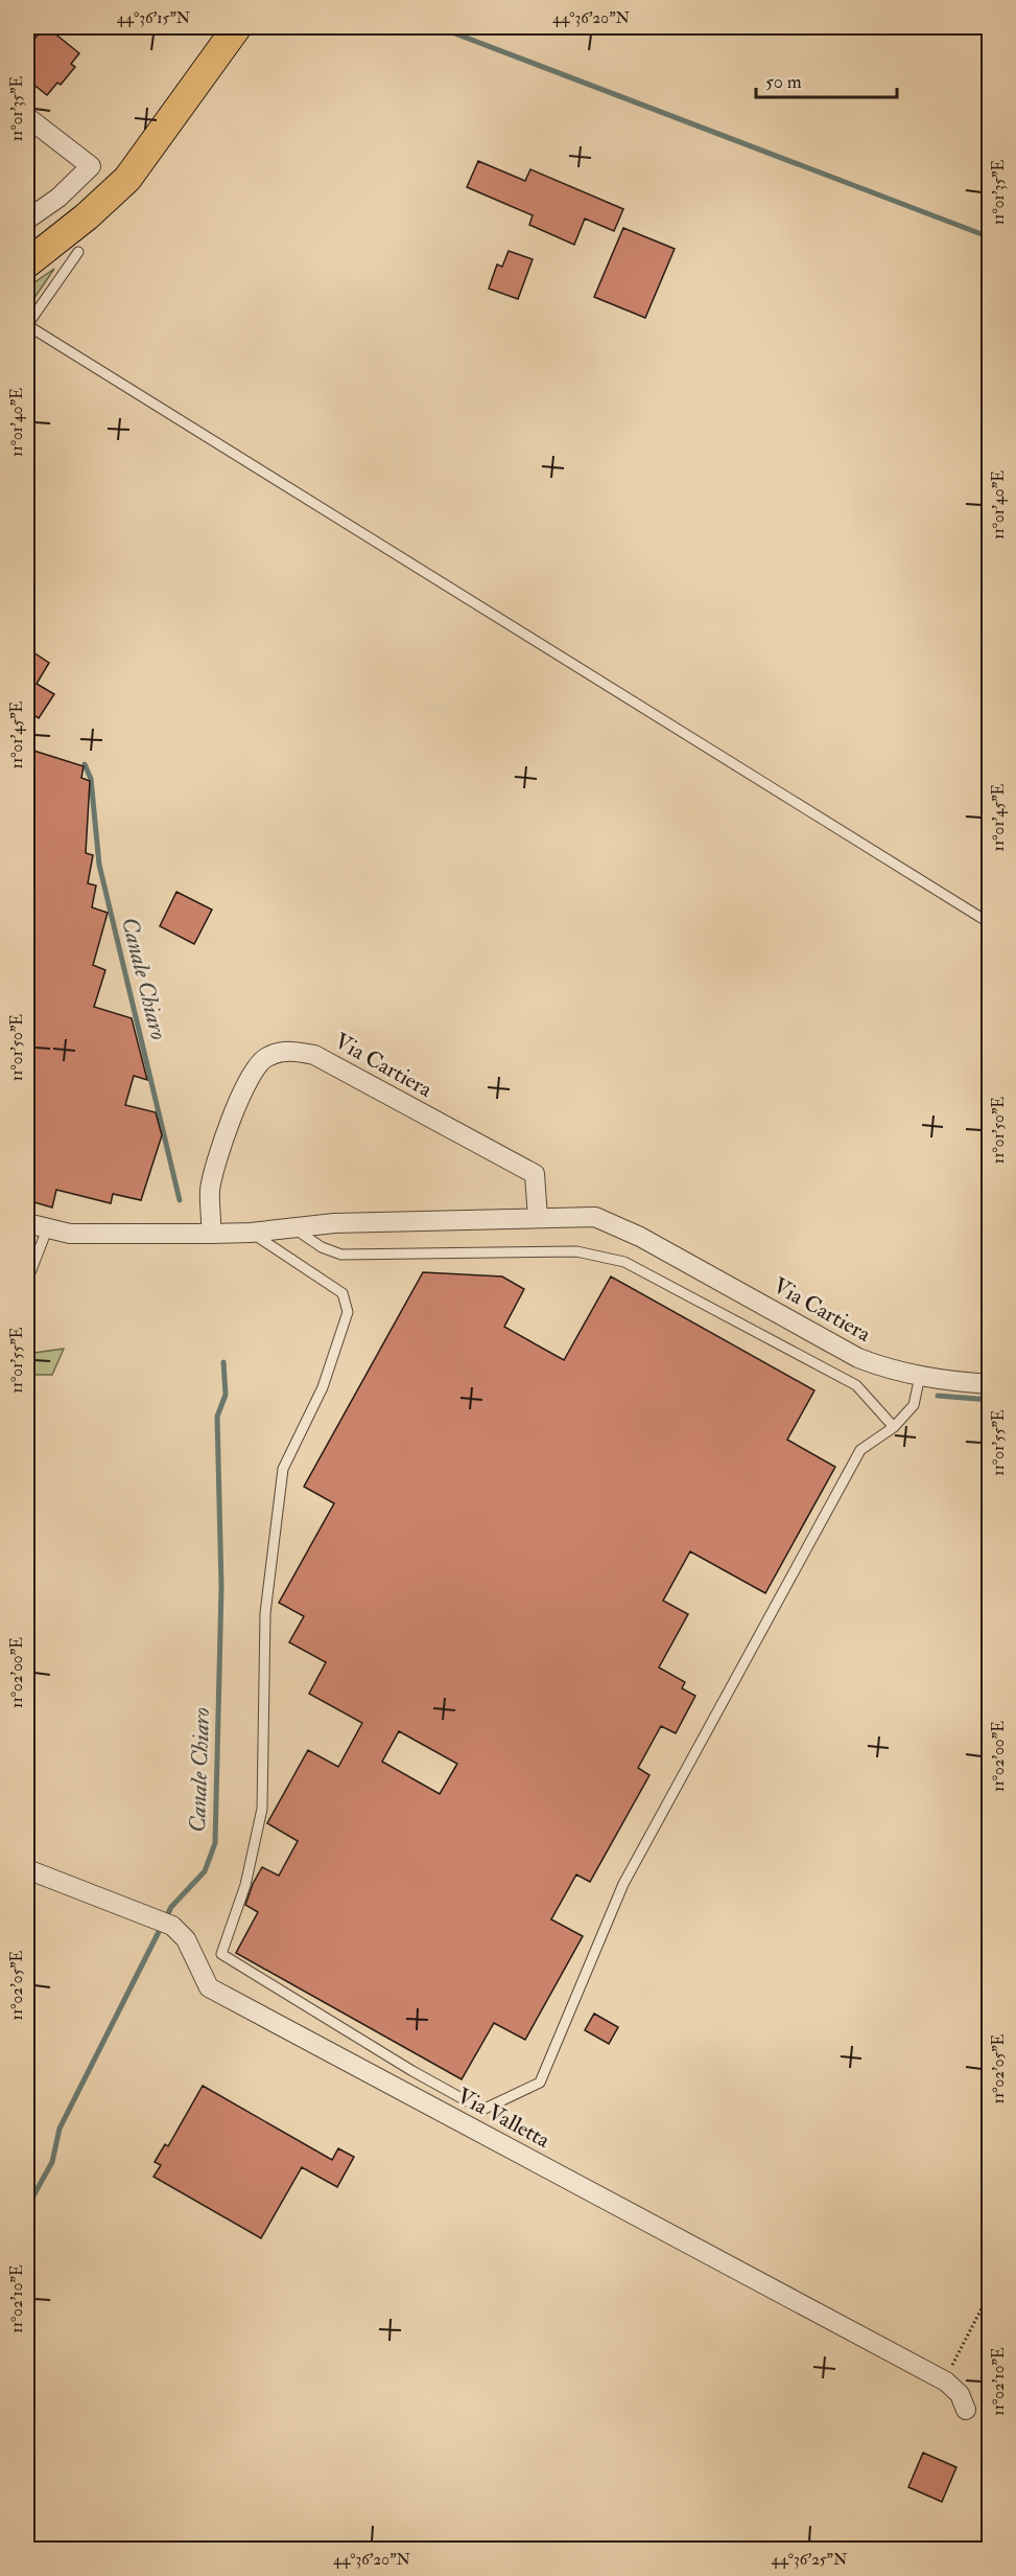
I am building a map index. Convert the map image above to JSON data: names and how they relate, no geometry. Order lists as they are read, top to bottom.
{
  "streets": {
    "street": ["Via Cartiera", "Via Valletta"]
  },
  "water": ["Canale Chiaro"],
  "scale_bar": "50 m",
  "coordinates": [
    "44°36'15\"N",
    "44°36'20\"N",
    "11°01'35\"E",
    "11°01'40\"E",
    "11°01'45\"E",
    "11°01'50\"E",
    "11°01'55\"E",
    "11°02'00\"E",
    "11°02'05\"E",
    "11°02'10\"E",
    "44°36'25\"N"
  ]
}
